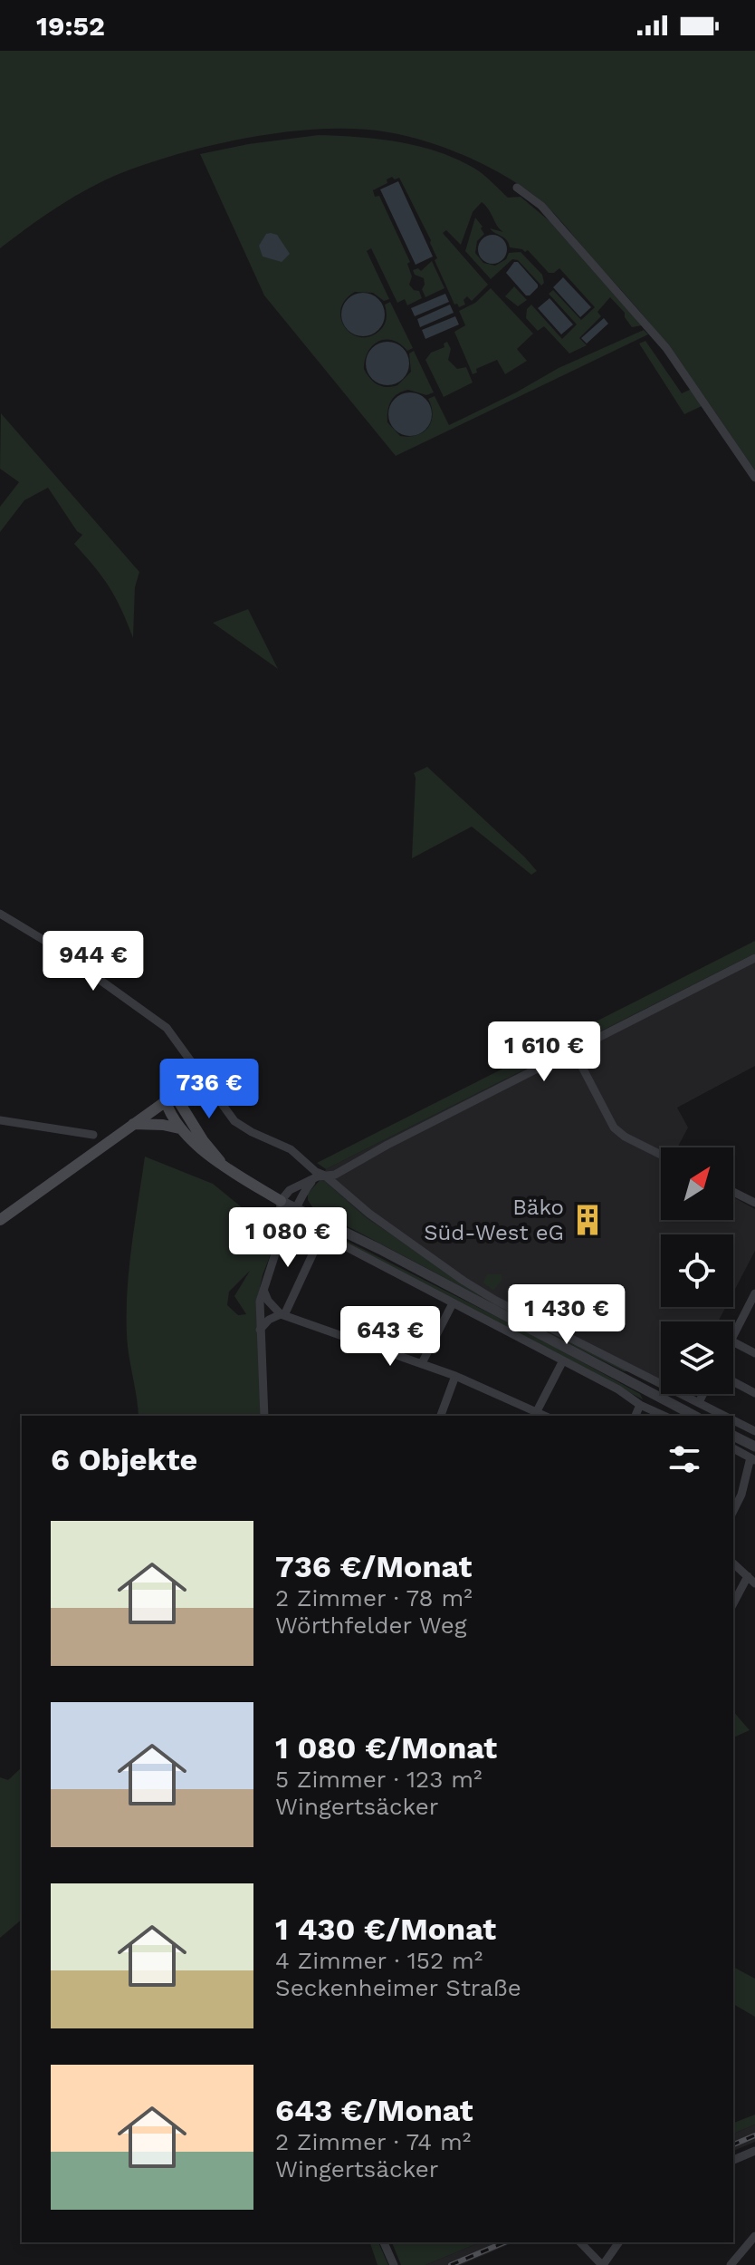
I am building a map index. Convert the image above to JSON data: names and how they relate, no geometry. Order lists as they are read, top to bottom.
{
  "places": {
    "building": ["Bäko Süd-West eG"]
  },
  "north": "top right",
  "page": {
    "status": "19:52",
    "price": [
      "944 €",
      "1 610 €",
      "736 €",
      "1 080 €",
      "1 430 €",
      "643 €"
    ],
    "heading": "6 Objekte",
    "list": [
      {
        "name": "736 €/Monat",
        "note": "2 Zimmer · 78 m² · Wörthfelder Weg"
      },
      {
        "name": "1 080 €/Monat",
        "note": "5 Zimmer · 123 m² · Wingertsäcker"
      },
      {
        "name": "1 430 €/Monat",
        "note": "4 Zimmer · 152 m² · Seckenheimer Straße"
      },
      {
        "name": "643 €/Monat",
        "note": "2 Zimmer · 74 m² · Wingertsäcker"
      }
    ]
  }
}
